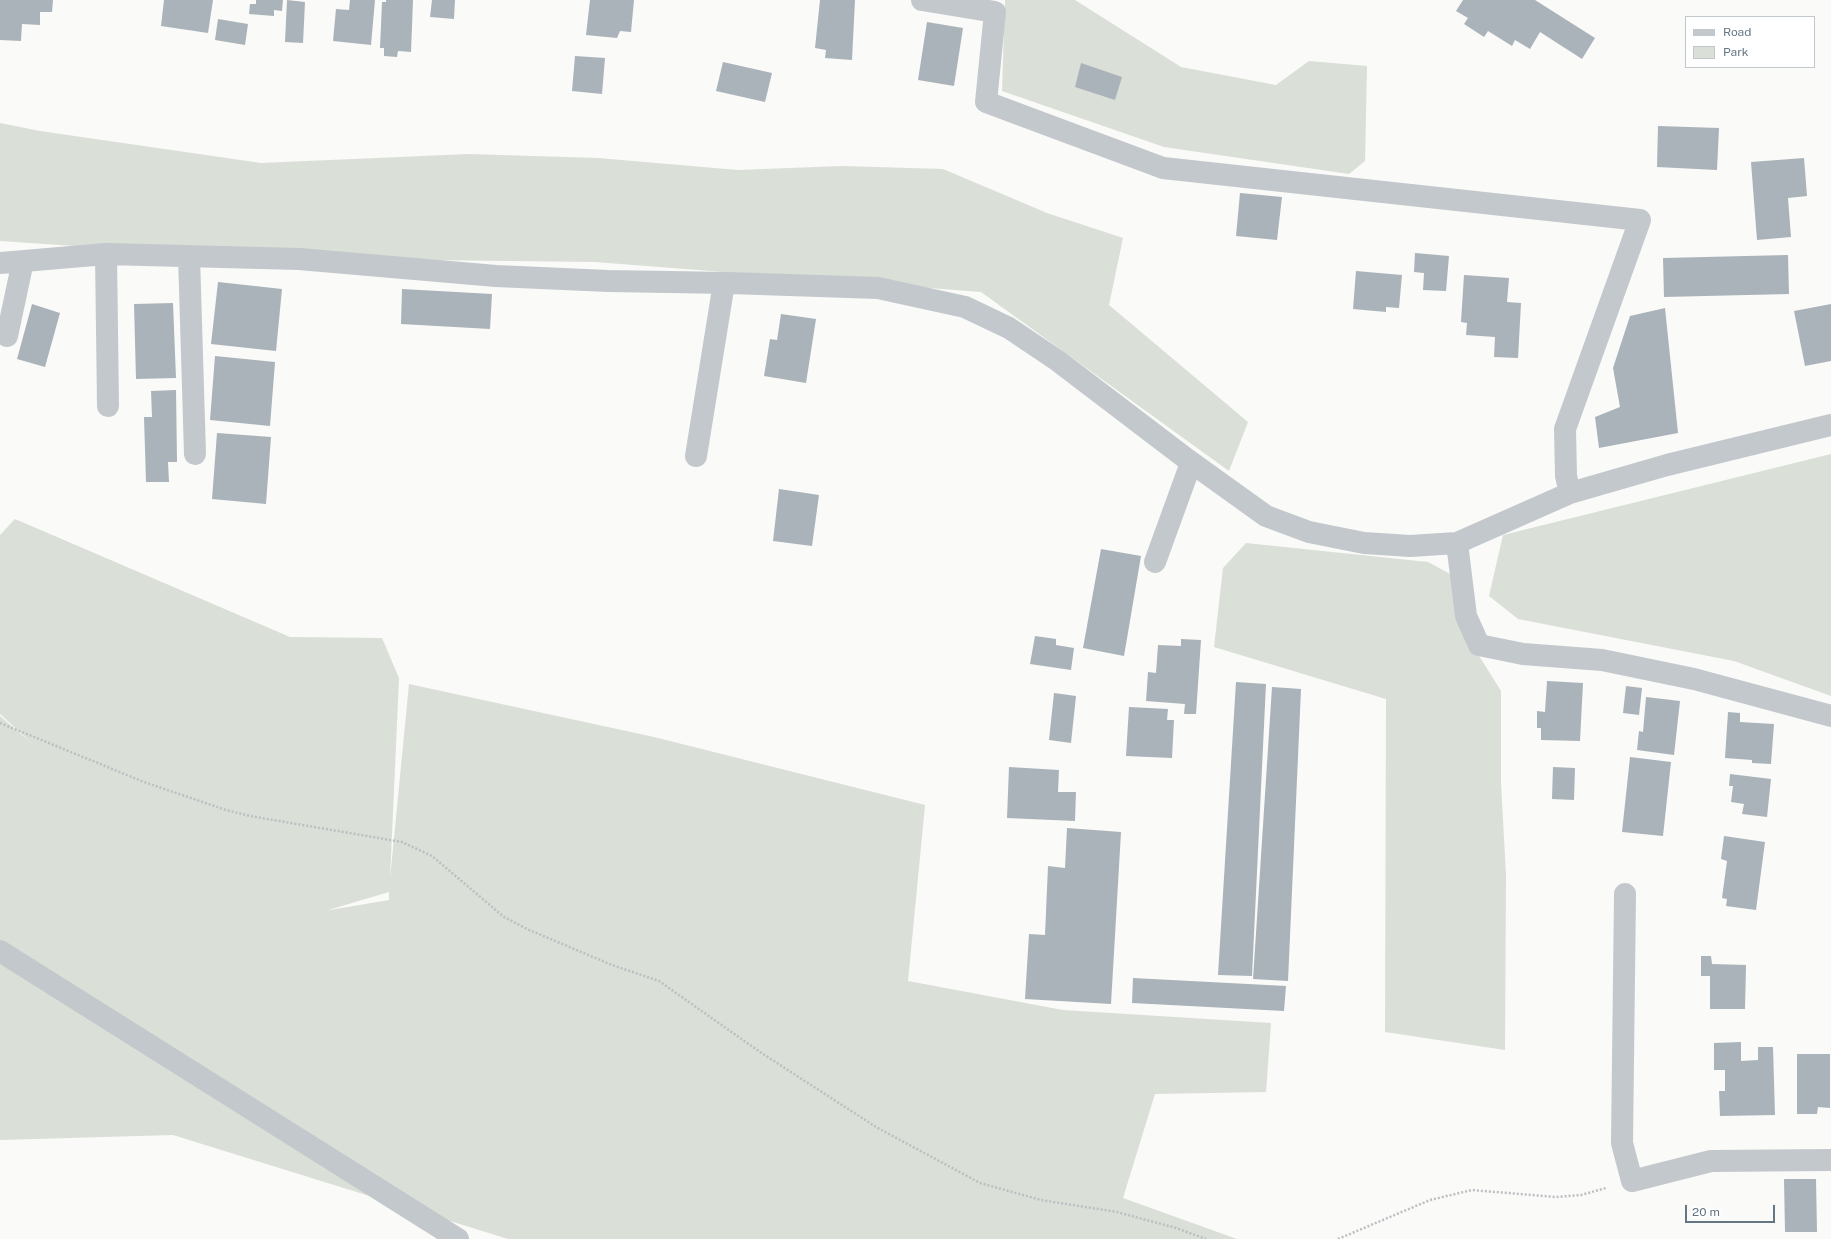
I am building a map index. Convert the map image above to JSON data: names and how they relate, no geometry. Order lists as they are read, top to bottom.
{
  "legend": ["Road", "Park"],
  "scale_bar": "20 m"
}
